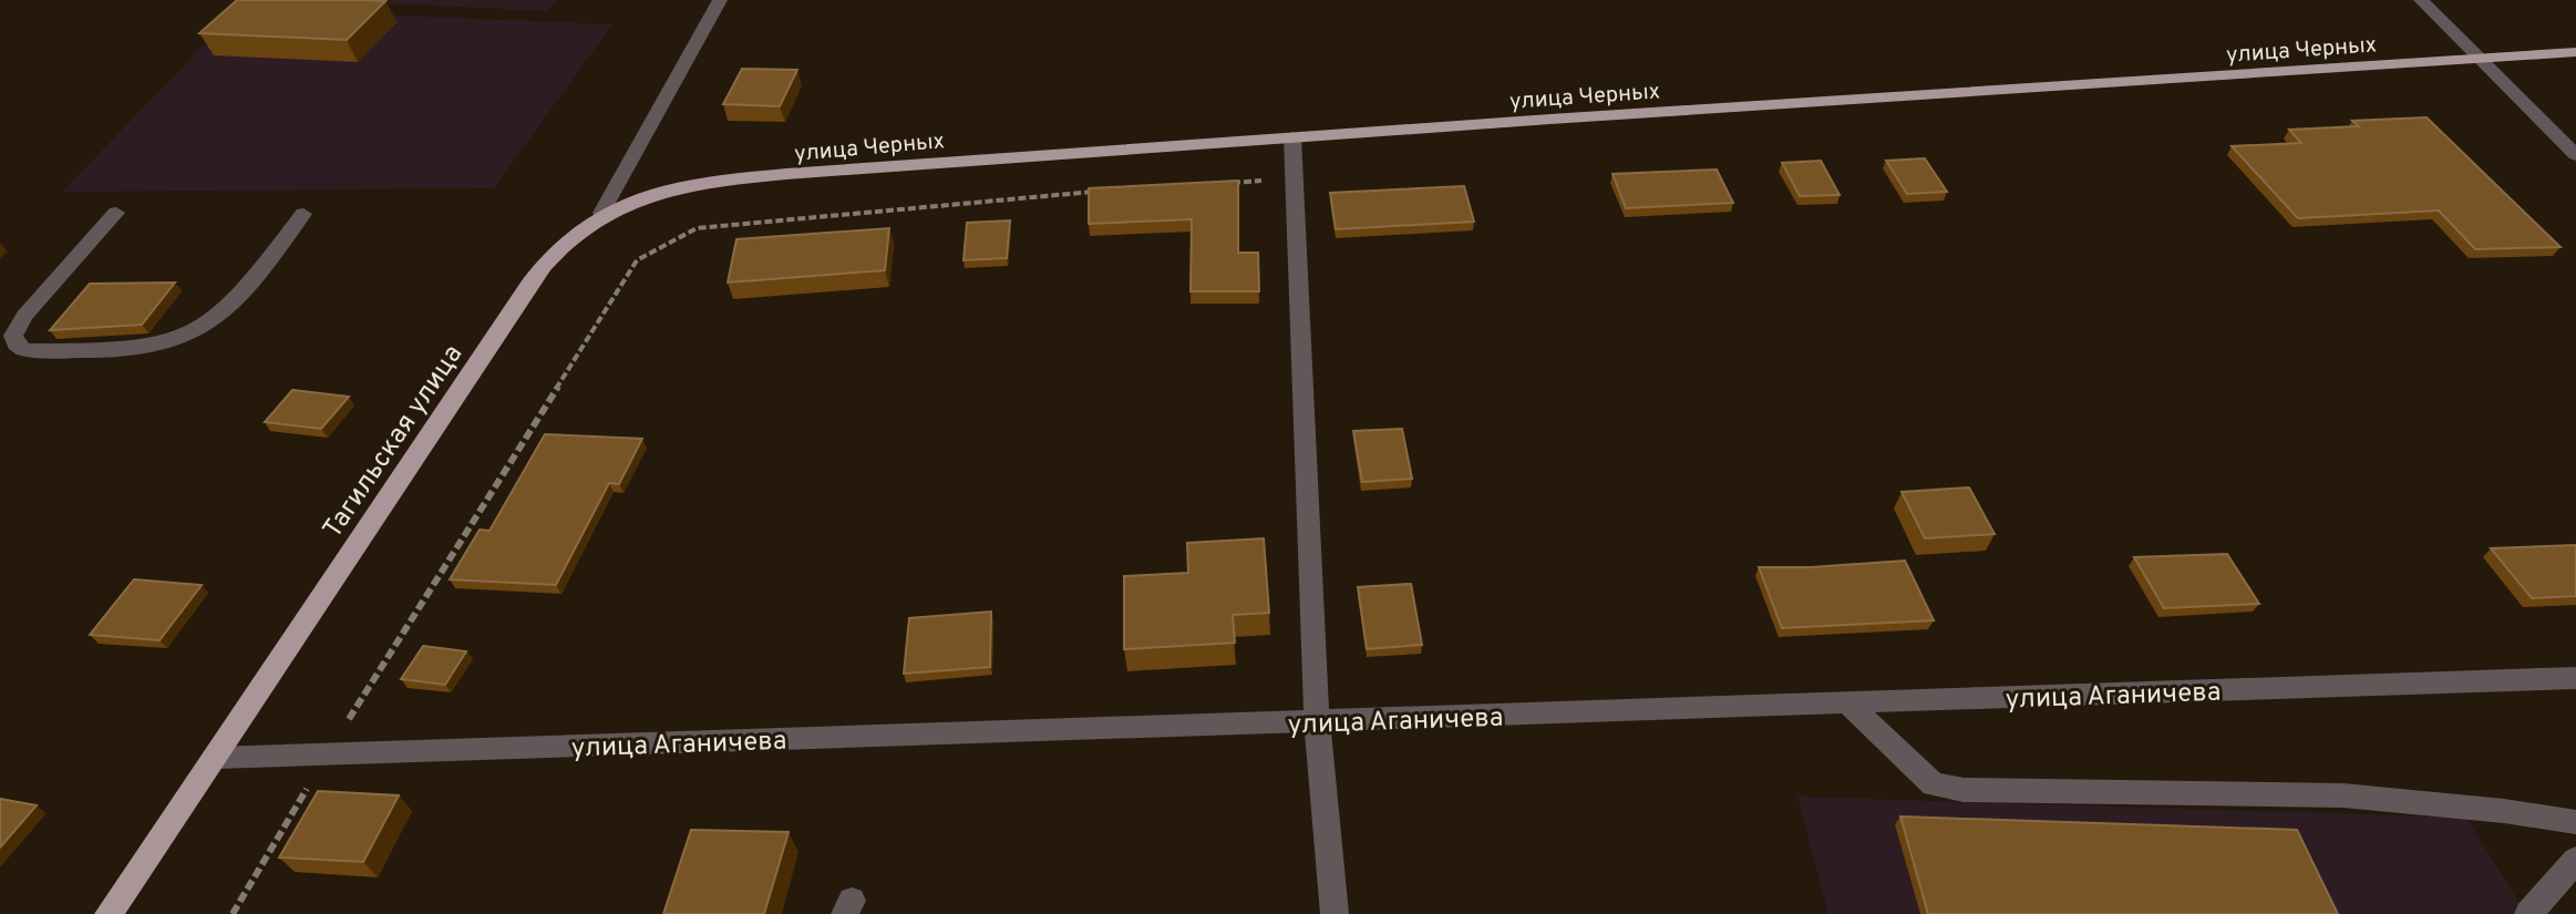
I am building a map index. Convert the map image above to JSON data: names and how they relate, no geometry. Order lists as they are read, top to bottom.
{
  "streets": {
    "main road": ["улица Черных", "Тагильская улица"],
    "street": ["улица Аганичева"]
  },
  "crossings": [
    ["улица Черных", "Тагильская улица"],
    ["Тагильская улица", "улица Аганичева"]
  ]
}
